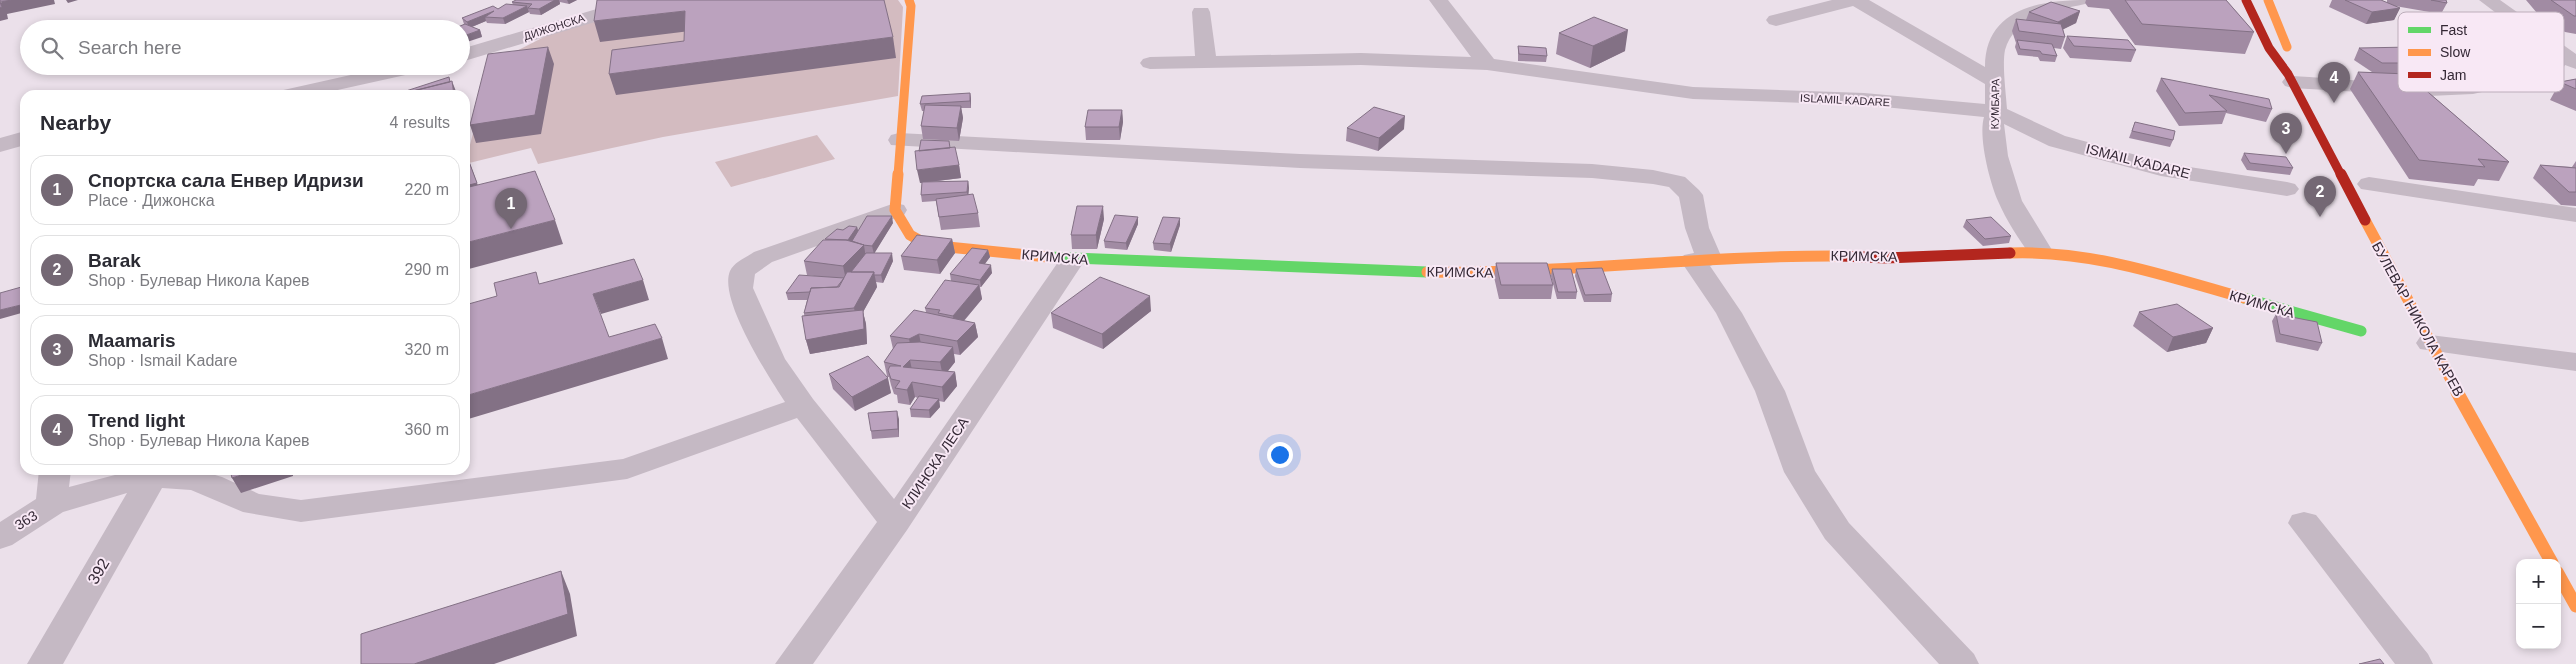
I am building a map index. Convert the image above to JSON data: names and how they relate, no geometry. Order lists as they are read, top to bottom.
{
  "streets": {
    "street": [
      "ДИЖОНСКА",
      "ISLAMIL KADARE",
      "КУМБАРА",
      "ISMAIL KADARE",
      "КРИМСКА",
      "БУЛЕВАР НИКОЛА КАРЕВ",
      "КЛИНСКА ЛЕСА",
      "363",
      "392"
    ]
  },
  "crossings": [
    ["ISLAMIL KADARE", "КУМБАРА"],
    ["ISLAMIL KADARE", "ISMAIL KADARE"],
    ["КУМБАРА", "ISMAIL KADARE"],
    ["КУМБАРА", "КРИМСКА"],
    ["КРИМСКА", "КЛИНСКА ЛЕСА"],
    ["363", "392"]
  ],
  "legend": ["Fast", "Slow", "Jam"],
  "page": {
    "search": "Search here",
    "pins": [
      "4",
      "3",
      "2",
      "1"
    ],
    "heading": ["Nearby", "4 results"],
    "list": [
      {
        "mark": "1",
        "name": "Спортска сала Енвер Идризи",
        "note": "Place · Дижонска",
        "value": "220 m"
      },
      {
        "mark": "2",
        "name": "Barak",
        "note": "Shop · Булевар Никола Карев",
        "value": "290 m"
      },
      {
        "mark": "3",
        "name": "Maamaris",
        "note": "Shop · Ismail Kadare",
        "value": "320 m"
      },
      {
        "mark": "4",
        "name": "Trend light",
        "note": "Shop · Булевар Никола Карев",
        "value": "360 m"
      }
    ],
    "map_buttons": ["+", "−"]
  }
}
